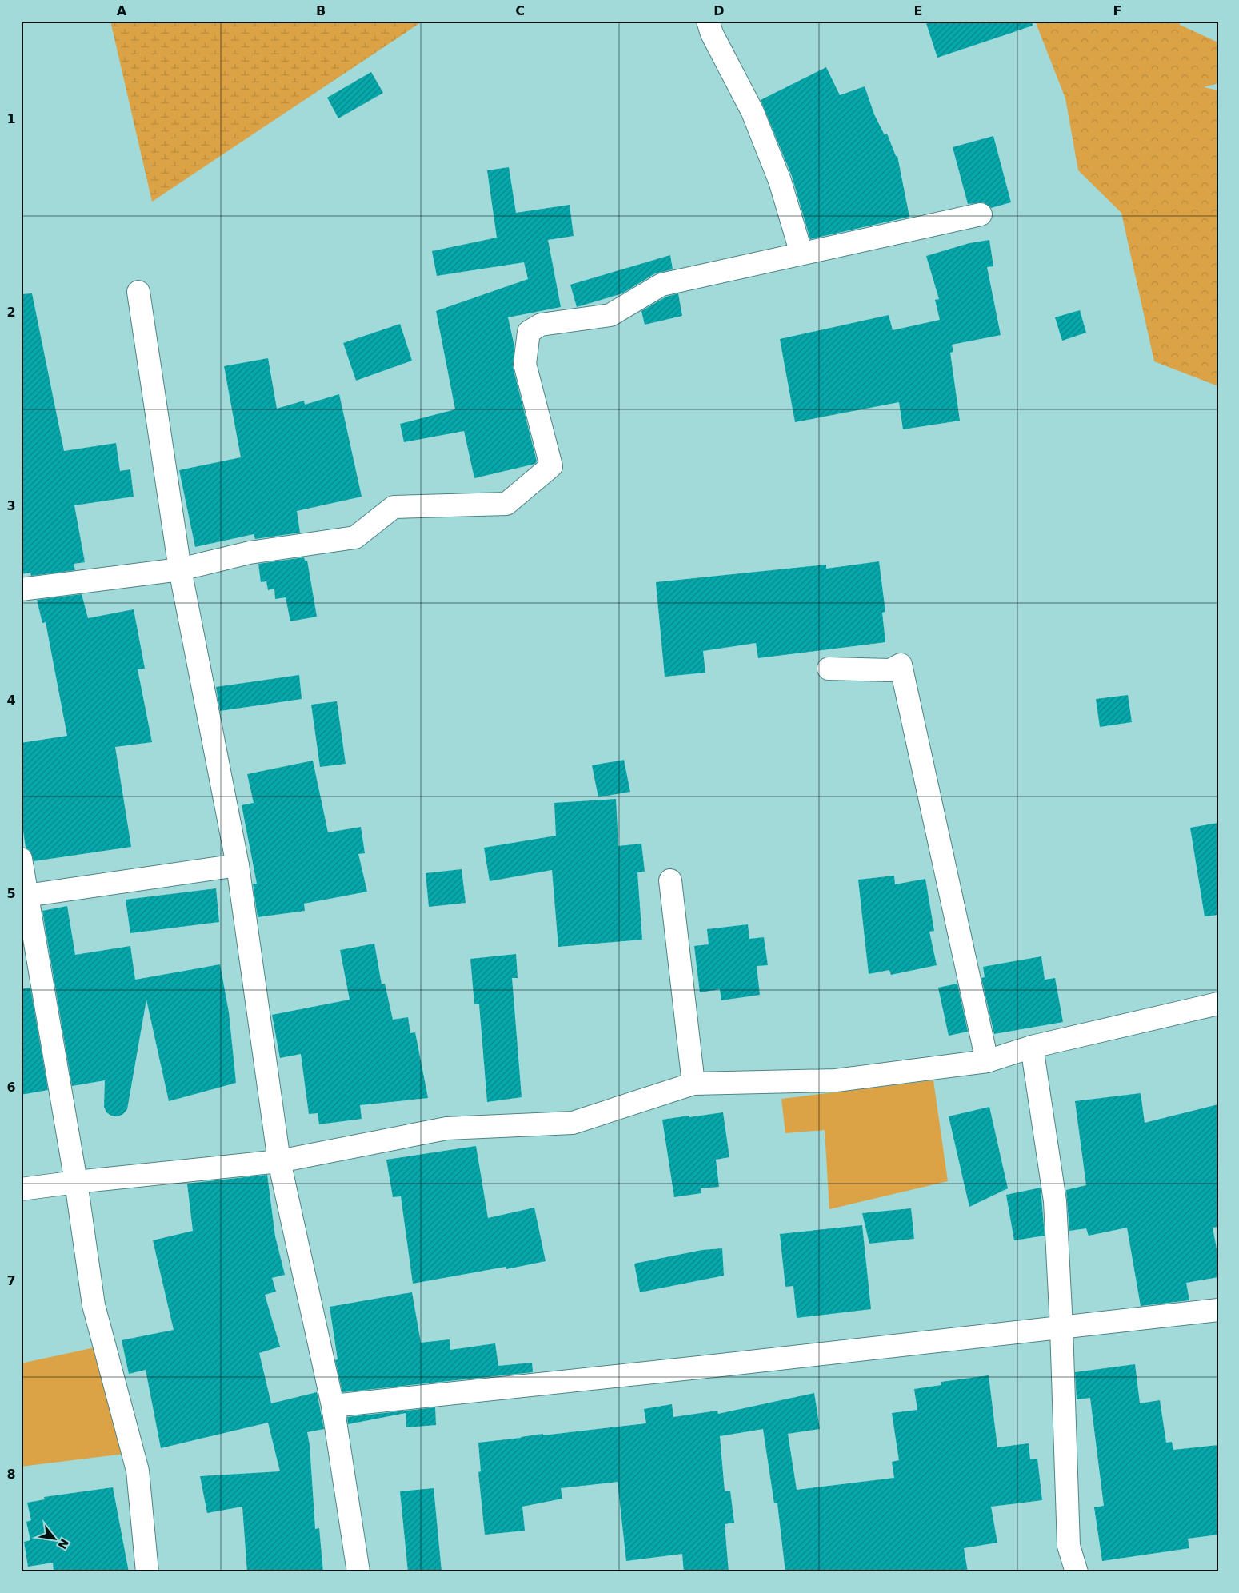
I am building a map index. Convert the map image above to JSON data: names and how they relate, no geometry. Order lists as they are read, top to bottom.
{
  "north": "bottom right",
  "grid": {
    "columns": [
      "A",
      "B",
      "C",
      "D",
      "E",
      "F"
    ],
    "rows": [
      "1",
      "2",
      "3",
      "4",
      "5",
      "6",
      "7",
      "8"
    ]
  }
}
